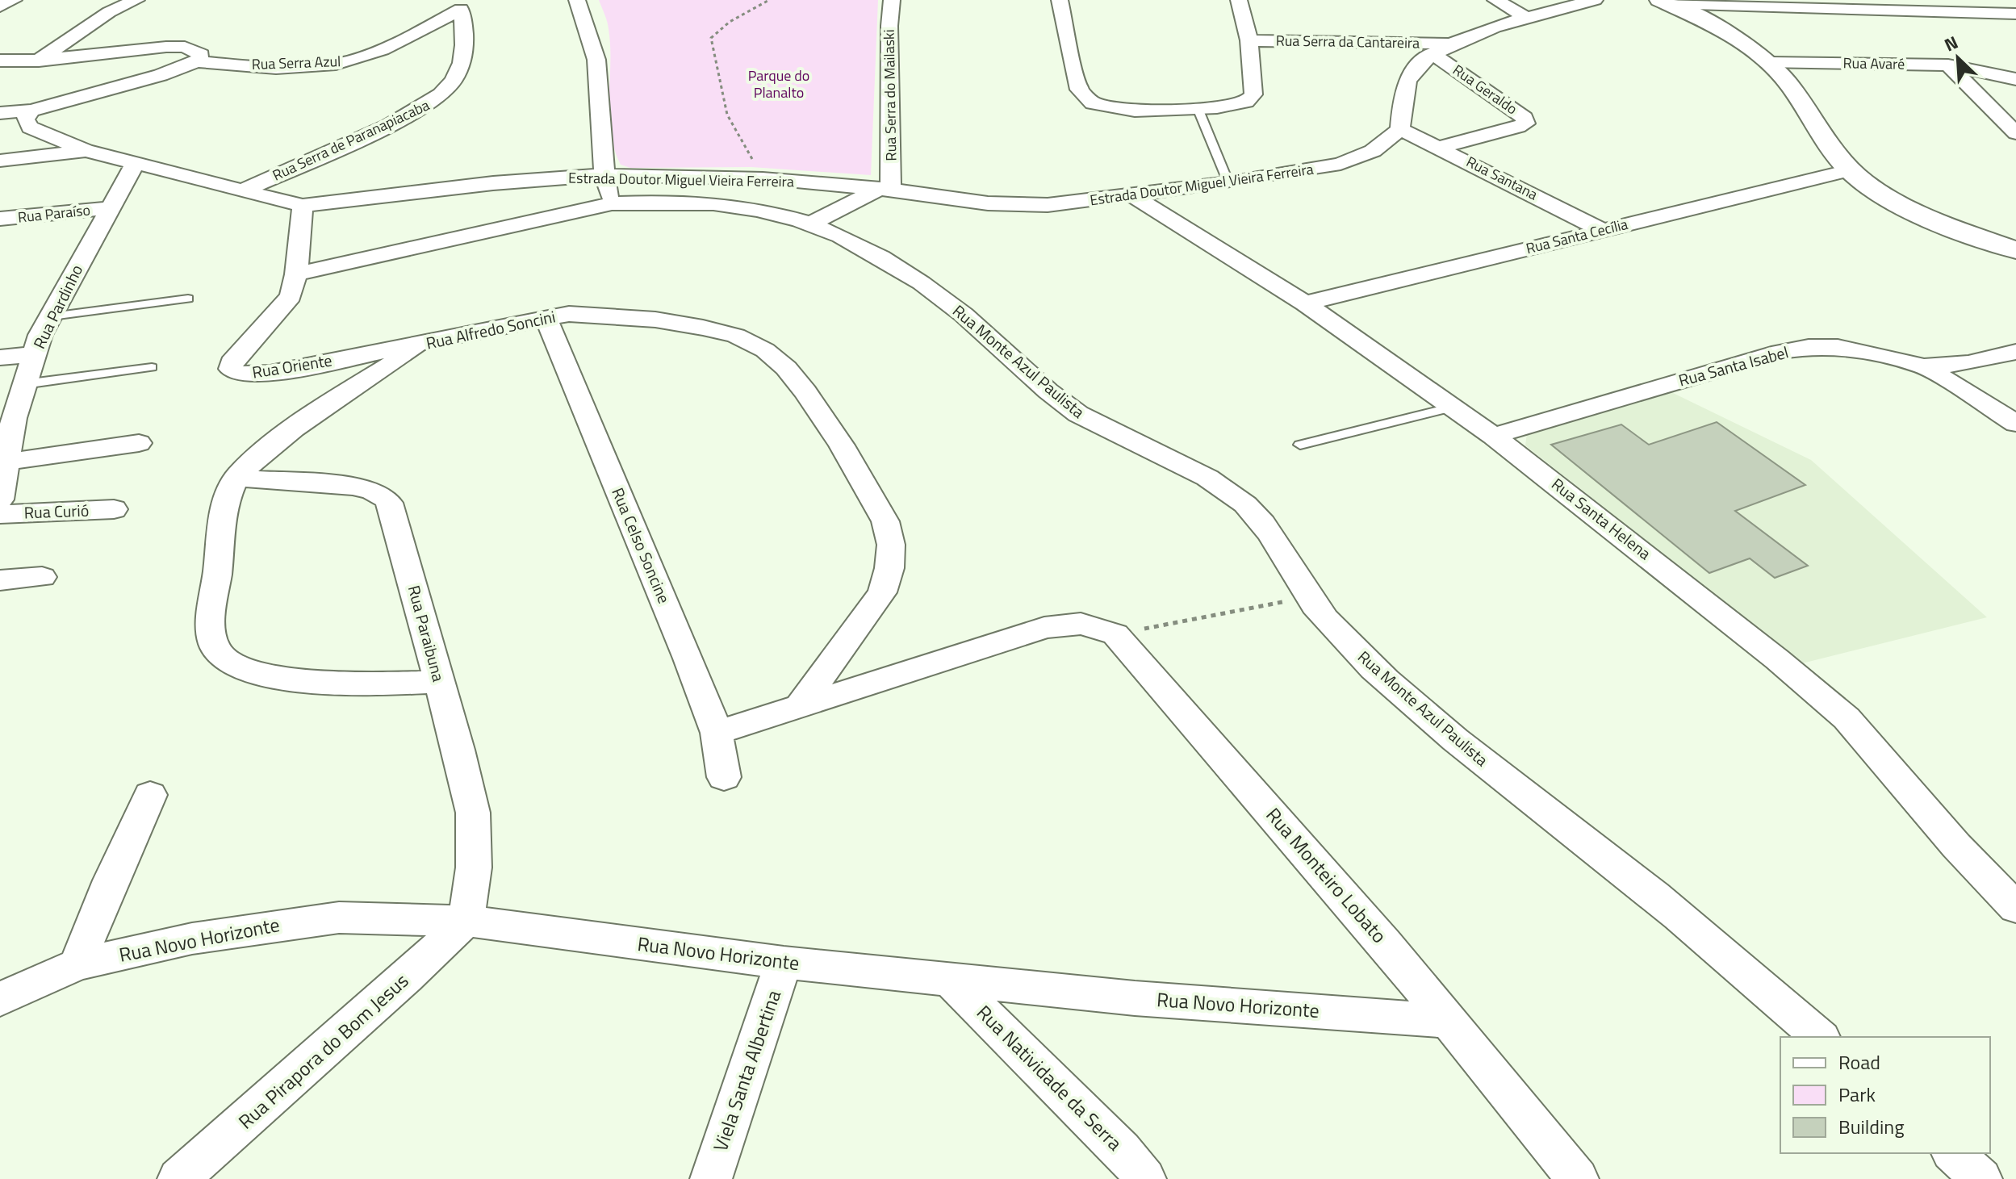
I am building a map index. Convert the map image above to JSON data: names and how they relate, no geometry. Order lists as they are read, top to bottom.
{
  "streets": {
    "street": [
      "Rua Serra da Cantareira",
      "Rua Serra Azul",
      "Rua Avaré",
      "Rua Geraldo",
      "Rua Serra do Mailaski",
      "Rua Serra de Paranapiacaba",
      "Rua Santana",
      "Estrada Doutor Miguel Vieira Ferreira",
      "Rua Paraíso",
      "Rua Santa Cecília",
      "Rua Pardinho",
      "Rua Alfredo Soncini",
      "Rua Monte Azul Paulista",
      "Rua Oriente",
      "Rua Santa Isabel",
      "Rua Curió",
      "Rua Santa Helena",
      "Rua Celso Soncine",
      "Rua Paraibuna",
      "Rua Monteiro Lobato",
      "Rua Novo Horizonte",
      "Rua Pirapora do Bom Jesus",
      "Viela Santa Albertina",
      "Rua Natividade da Serra"
    ]
  },
  "crossings": [
    ["Rua Serra da Cantareira", "Rua Geraldo"],
    ["Rua Serra Azul", "Rua Serra de Paranapiacaba"],
    ["Rua Geraldo", "Rua Santana"],
    ["Rua Serra do Mailaski", "Estrada Doutor Miguel Vieira Ferreira"],
    ["Rua Serra de Paranapiacaba", "Estrada Doutor Miguel Vieira Ferreira"],
    ["Rua Santana", "Estrada Doutor Miguel Vieira Ferreira"],
    ["Rua Santana", "Rua Santa Cecília"],
    ["Estrada Doutor Miguel Vieira Ferreira", "Rua Pardinho"],
    ["Estrada Doutor Miguel Vieira Ferreira", "Rua Oriente"],
    ["Estrada Doutor Miguel Vieira Ferreira", "Rua Santa Helena"],
    ["Rua Paraíso", "Rua Pardinho"],
    ["Rua Santa Cecília", "Rua Santa Helena"],
    ["Rua Alfredo Soncini", "Rua Oriente"],
    ["Rua Alfredo Soncini", "Rua Celso Soncine"],
    ["Rua Alfredo Soncini", "Rua Paraibuna"],
    ["Rua Alfredo Soncini", "Rua Monteiro Lobato"],
    ["Rua Monte Azul Paulista", "Rua Oriente"],
    ["Rua Santa Isabel", "Rua Santa Helena"],
    ["Rua Celso Soncine", "Rua Monteiro Lobato"],
    ["Rua Paraibuna", "Rua Novo Horizonte"],
    ["Rua Paraibuna", "Rua Pirapora do Bom Jesus"],
    ["Rua Monteiro Lobato", "Rua Novo Horizonte"],
    ["Rua Novo Horizonte", "Rua Pirapora do Bom Jesus"],
    ["Rua Novo Horizonte", "Viela Santa Albertina"],
    ["Rua Novo Horizonte", "Rua Natividade da Serra"]
  ],
  "parks": ["Parque do Planalto"],
  "legend": ["Road", "Park", "Building"],
  "north": "top left"
}
